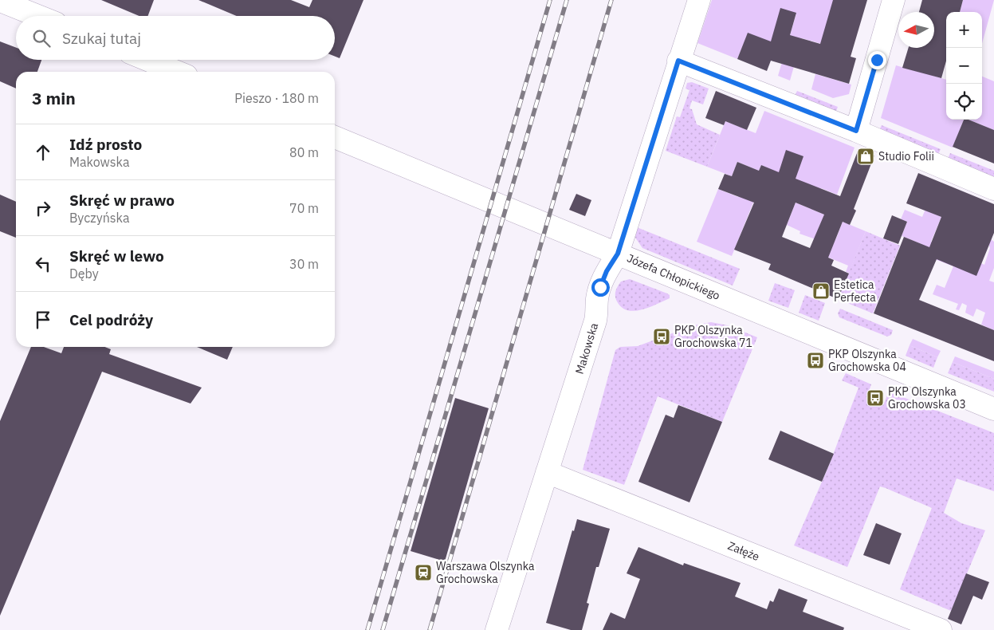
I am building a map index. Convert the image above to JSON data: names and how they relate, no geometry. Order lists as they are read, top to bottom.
{
  "streets": {
    "street": ["Józefa Chłopickiego", "Makowska", "Załęże"]
  },
  "crossings": [
    ["Józefa Chłopickiego", "Makowska"],
    ["Makowska", "Załęże"]
  ],
  "places": {
    "shop": ["Studio Folii", "Estetica Perfecta"],
    "bus stop": ["PKP Olszynka Grochowska 71", "PKP Olszynka Grochowska 04", "PKP Olszynka Grochowska 03"],
    "station": ["Warszawa Olszynka Grochowska"]
  },
  "north": "left",
  "page": {
    "map_buttons": ["+", "−"],
    "search": "Szukaj tutaj",
    "heading": ["3 min", "Pieszo · 180 m"],
    "list": [
      ["Idź prosto", "Makowska", "80 m"],
      ["Skręć w prawo", "Byczyńska", "70 m"],
      ["Skręć w lewo", "Dęby", "30 m"],
      "Cel podróży"
    ]
  }
}
